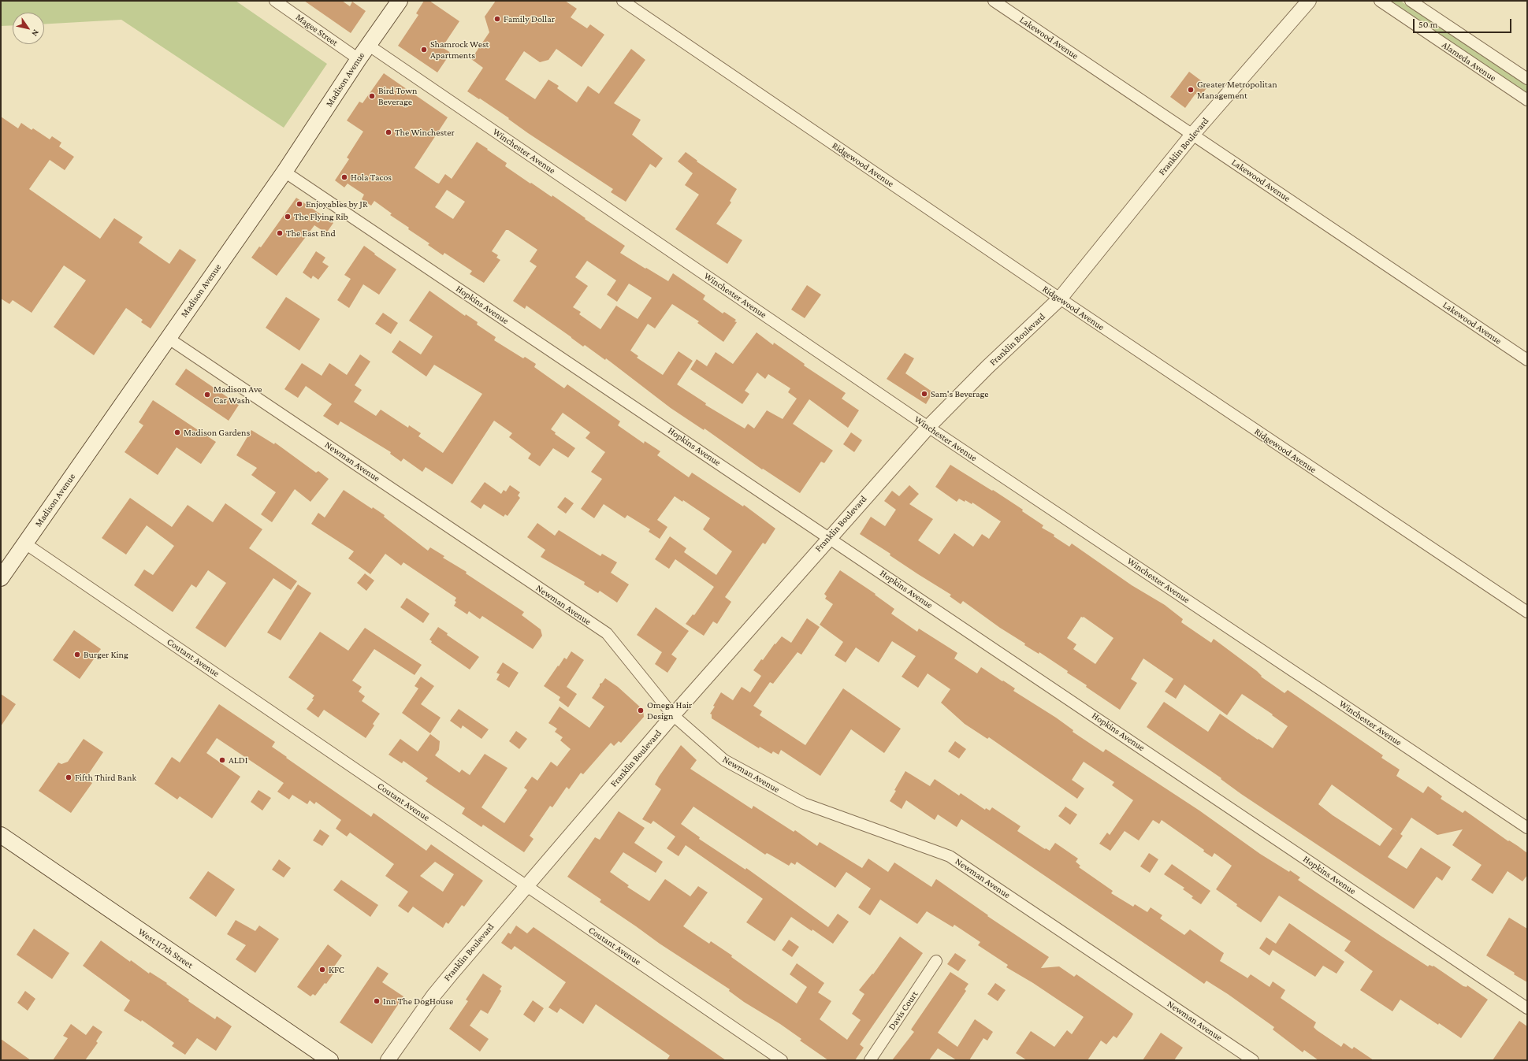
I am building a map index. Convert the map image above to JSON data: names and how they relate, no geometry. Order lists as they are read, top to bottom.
{
  "streets": {
    "main road": ["Madison Avenue", "West 117th Street"],
    "street": [
      "Magee Street",
      "Lakewood Avenue",
      "Alameda Avenue",
      "Franklin Boulevard",
      "Winchester Avenue",
      "Ridgewood Avenue",
      "Hopkins Avenue",
      "Newman Avenue",
      "Coutant Avenue",
      "Davis Court"
    ]
  },
  "crossings": [
    ["Magee Street", "Madison Avenue"],
    ["Lakewood Avenue", "Franklin Boulevard"],
    ["Madison Avenue", "Winchester Avenue"],
    ["Madison Avenue", "Hopkins Avenue"],
    ["Madison Avenue", "Newman Avenue"],
    ["Madison Avenue", "Coutant Avenue"],
    ["Franklin Boulevard", "Winchester Avenue"],
    ["Franklin Boulevard", "Ridgewood Avenue"],
    ["Franklin Boulevard", "Hopkins Avenue"],
    ["Franklin Boulevard", "Newman Avenue"],
    ["Franklin Boulevard", "Coutant Avenue"]
  ],
  "places": [
    "Family Dollar",
    "Shamrock West Apartments",
    "Greater Metropolitan Management",
    "Bird Town Beverage",
    "The Winchester",
    "Hola Tacos",
    "Enjoyables by JR",
    "The Flying Rib",
    "The East End",
    "Sam's Beverage",
    "Madison Ave Car Wash",
    "Madison Gardens",
    "Burger King",
    "Omega Hair Design",
    "ALDI",
    "Fifth Third Bank",
    "KFC",
    "Inn The DogHouse"
  ],
  "scale_bar": "50 m",
  "north": "bottom right"
}
